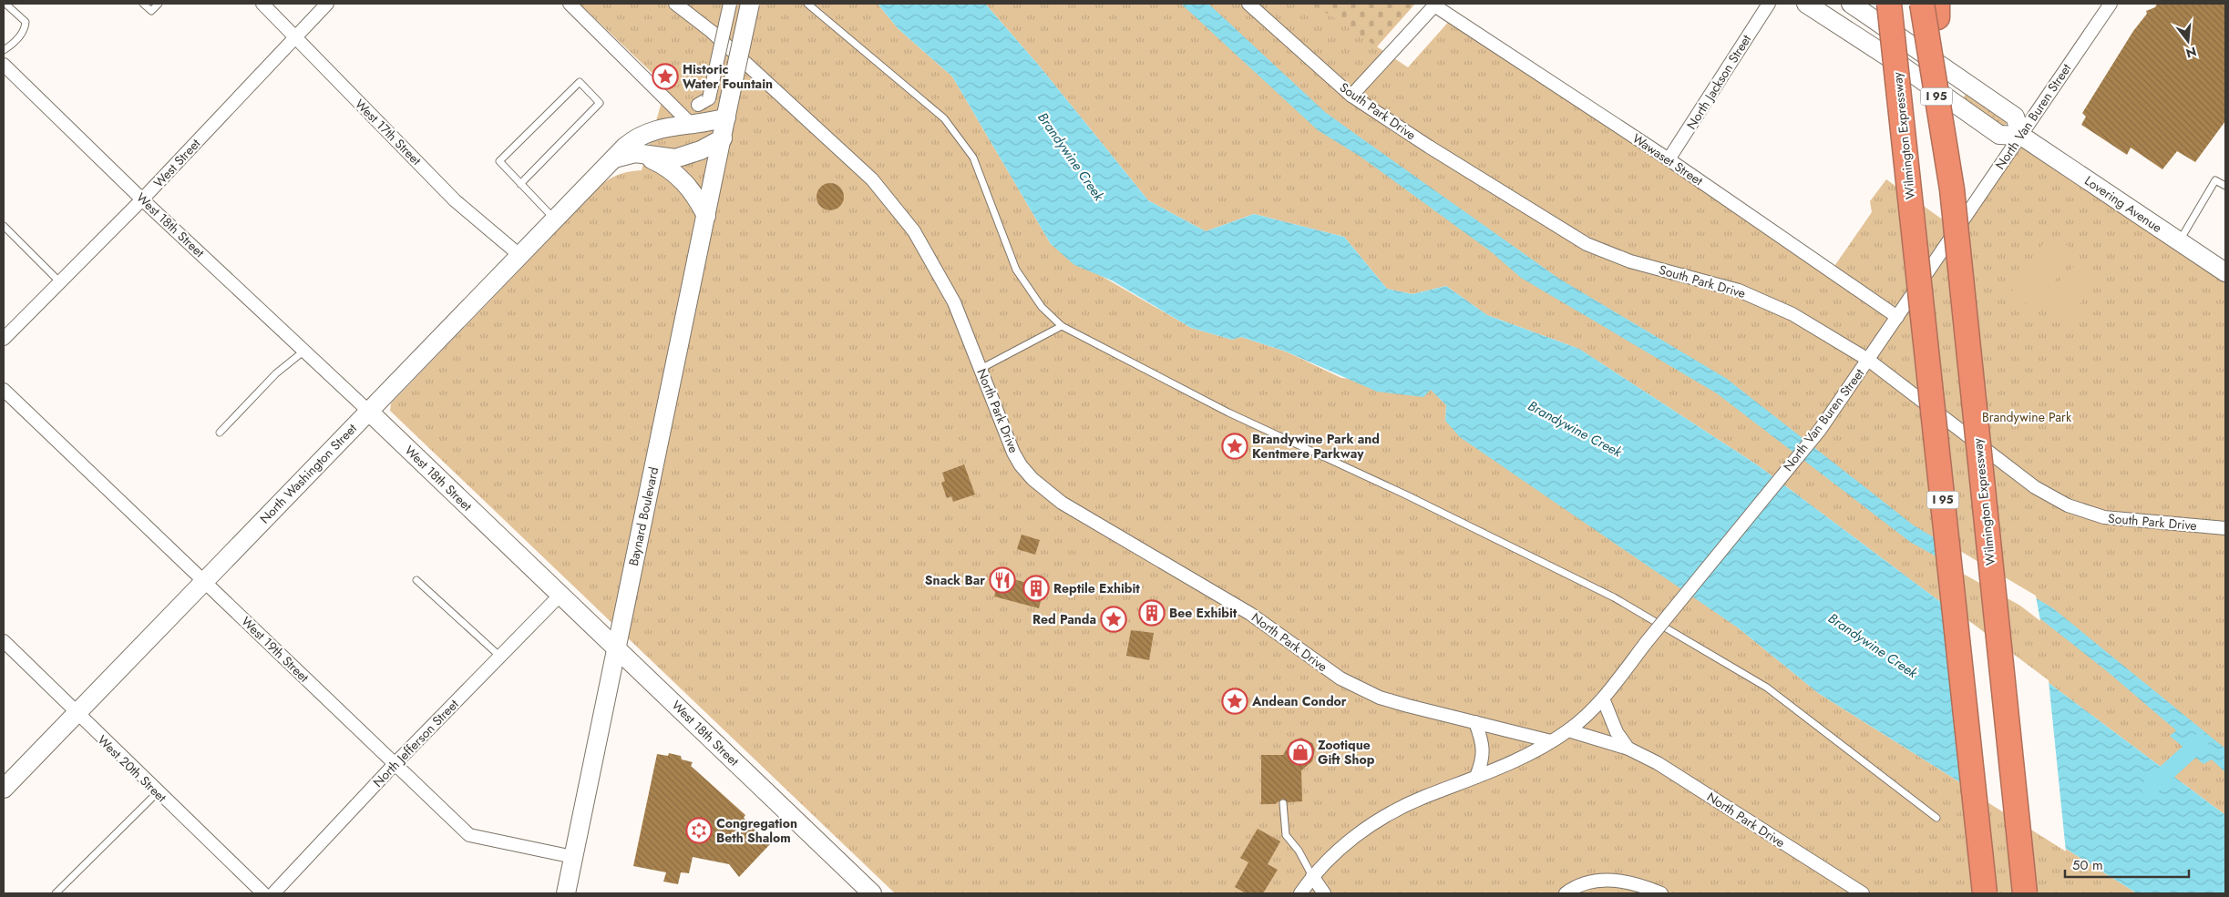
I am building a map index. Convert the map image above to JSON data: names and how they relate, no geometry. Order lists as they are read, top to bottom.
{
  "streets": {
    "highway": ["I 95", "Wilmington Expressway"],
    "street": [
      "North Jackson Street",
      "South Park Drive",
      "North Van Buren Street",
      "West 17th Street",
      "Wawaset Street",
      "West Street",
      "Lovering Avenue",
      "West 18th Street",
      "North Park Drive",
      "North Washington Street",
      "Baynard Boulevard",
      "West 19th Street",
      "North Jefferson Street",
      "West 20th Street"
    ]
  },
  "crossings": [
    ["North Jackson Street", "Wawaset Street"],
    ["South Park Drive", "North Van Buren Street"],
    ["North Van Buren Street", "Wawaset Street"],
    ["North Van Buren Street", "Lovering Avenue"],
    ["North Van Buren Street", "North Park Drive"],
    ["West 17th Street", "West Street"],
    ["West 17th Street", "North Washington Street"],
    ["West Street", "West 18th Street"],
    ["West 18th Street", "North Washington Street"],
    ["West 18th Street", "Baynard Boulevard"],
    ["West 18th Street", "North Jefferson Street"],
    ["North Washington Street", "West 19th Street"],
    ["North Washington Street", "West 20th Street"],
    ["Baynard Boulevard", "West 19th Street"],
    ["West 19th Street", "North Jefferson Street"]
  ],
  "water": ["Brandywine Creek"],
  "parks": ["Brandywine Park"],
  "places": {
    "place": [
      "Historic Water Fountain",
      "Brandywine Park and Kentmere Parkway",
      "Red Panda",
      "Andean Condor"
    ],
    "restaurant": ["Snack Bar"],
    "building": ["Reptile Exhibit", "Bee Exhibit"],
    "shop": ["Zootique Gift Shop"],
    "synagogue": ["Congregation Beth Shalom"]
  },
  "scale_bar": "50 m",
  "north": "bottom"
}
